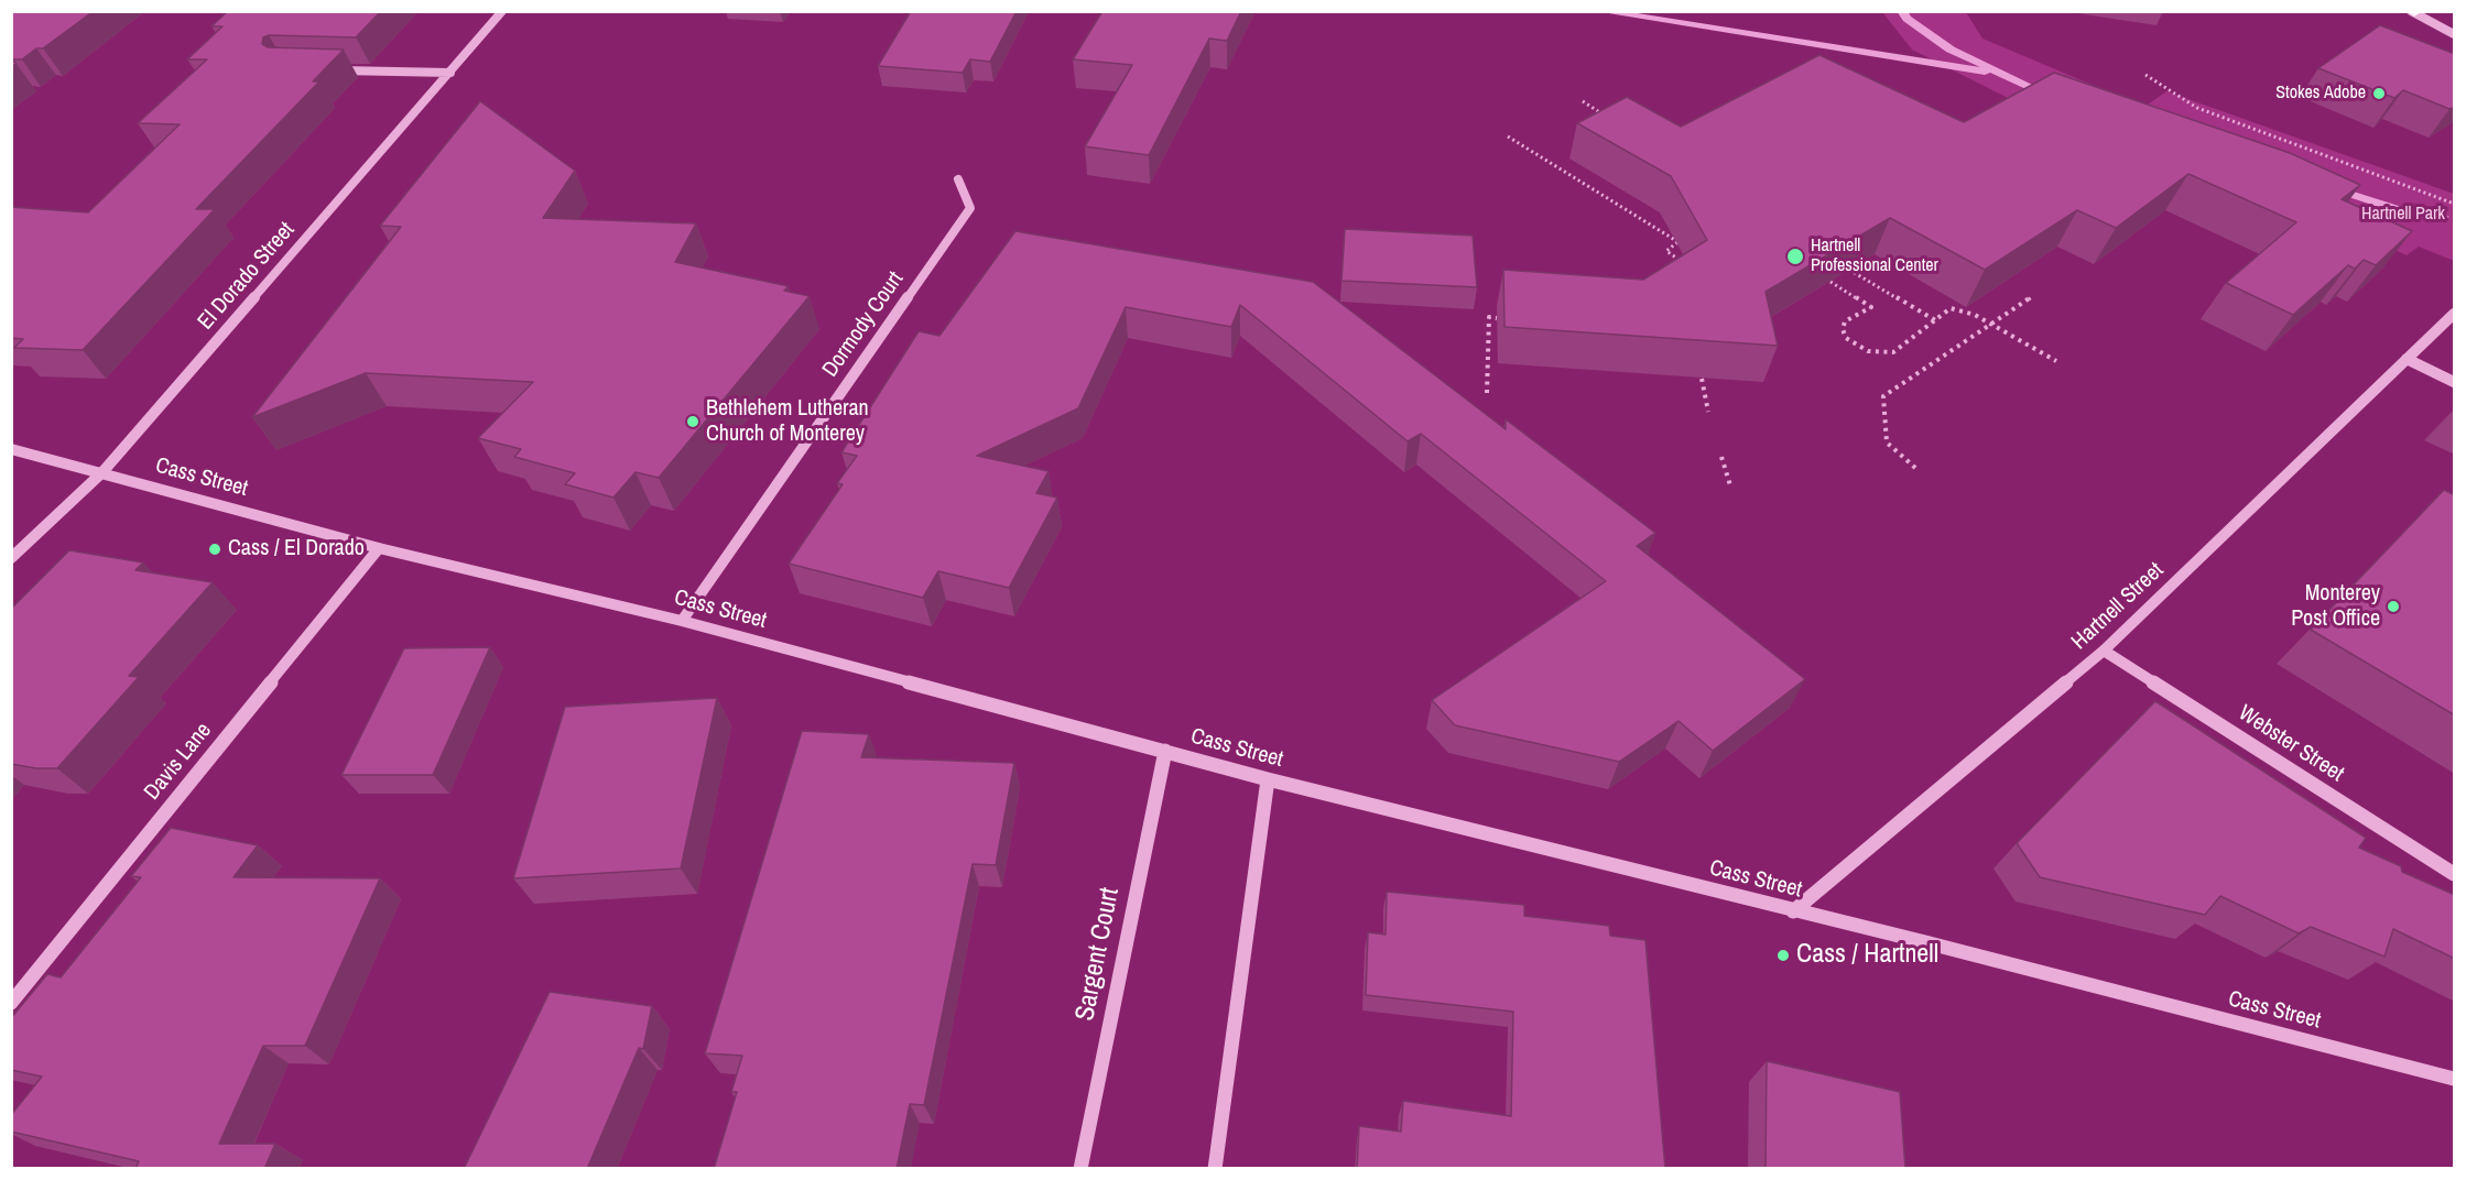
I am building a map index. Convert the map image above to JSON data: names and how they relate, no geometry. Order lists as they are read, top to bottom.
{
  "streets": {
    "street": [
      "El Dorado Street",
      "Dormody Court",
      "Cass Street",
      "Hartnell Street",
      "Webster Street",
      "Davis Lane",
      "Sargent Court"
    ]
  },
  "crossings": [
    ["El Dorado Street", "Cass Street"],
    ["Dormody Court", "Cass Street"],
    ["Cass Street", "Hartnell Street"],
    ["Cass Street", "Davis Lane"],
    ["Cass Street", "Sargent Court"],
    ["Hartnell Street", "Webster Street"]
  ],
  "parks": ["Hartnell Park"],
  "places": [
    "Stokes Adobe",
    "Hartnell Professional Center",
    "Bethlehem Lutheran Church of Monterey",
    "Cass / El Dorado",
    "Monterey Post Office",
    "Cass / Hartnell"
  ]
}
